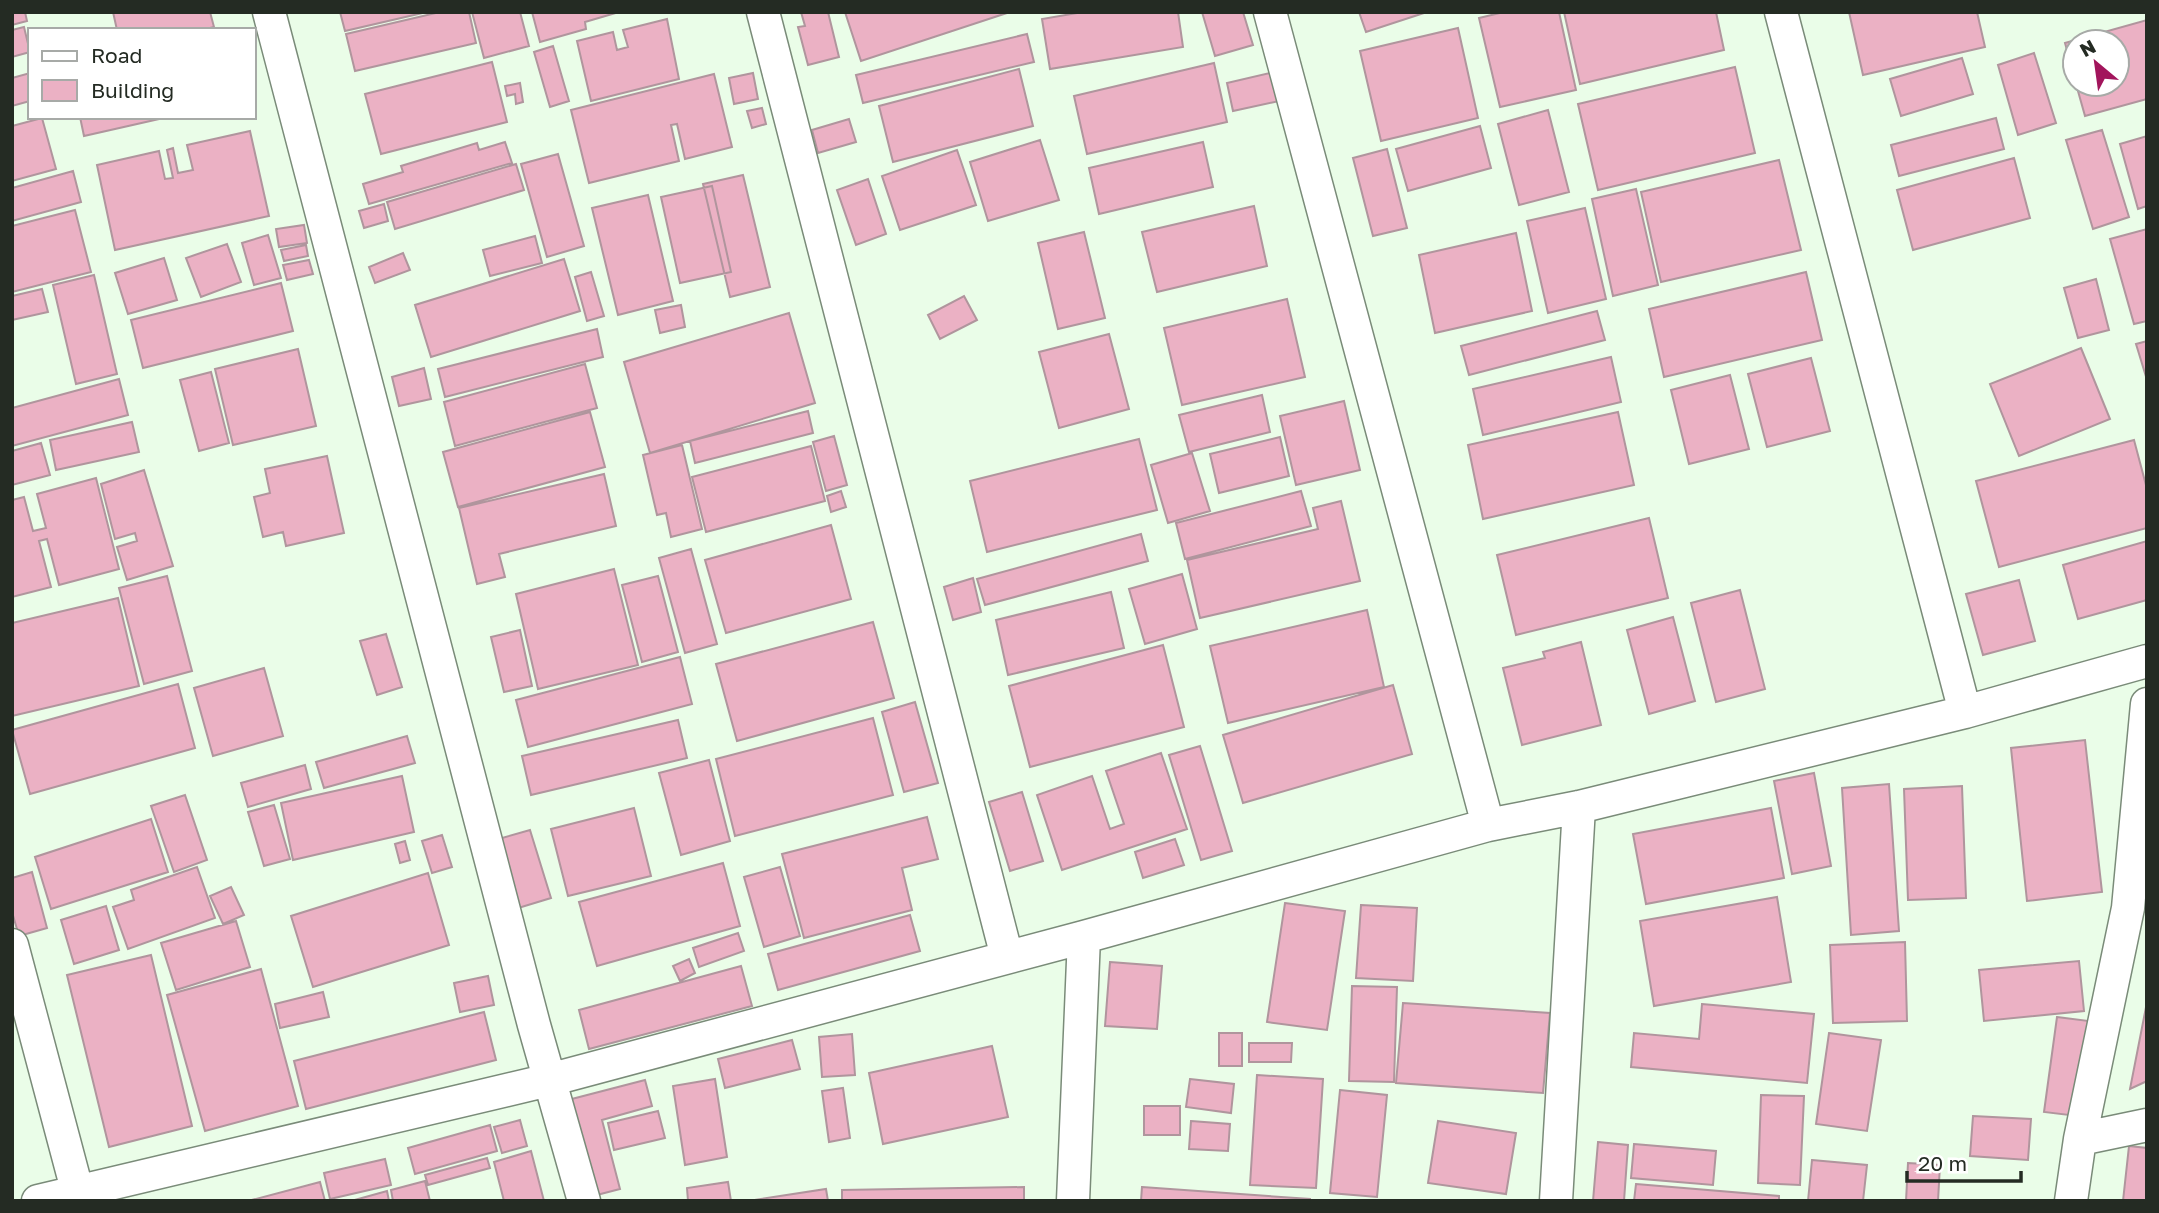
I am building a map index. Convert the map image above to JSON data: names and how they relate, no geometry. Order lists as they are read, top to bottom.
{
  "legend": ["Road", "Building"],
  "scale_bar": "20 m",
  "north": "top left"
}
